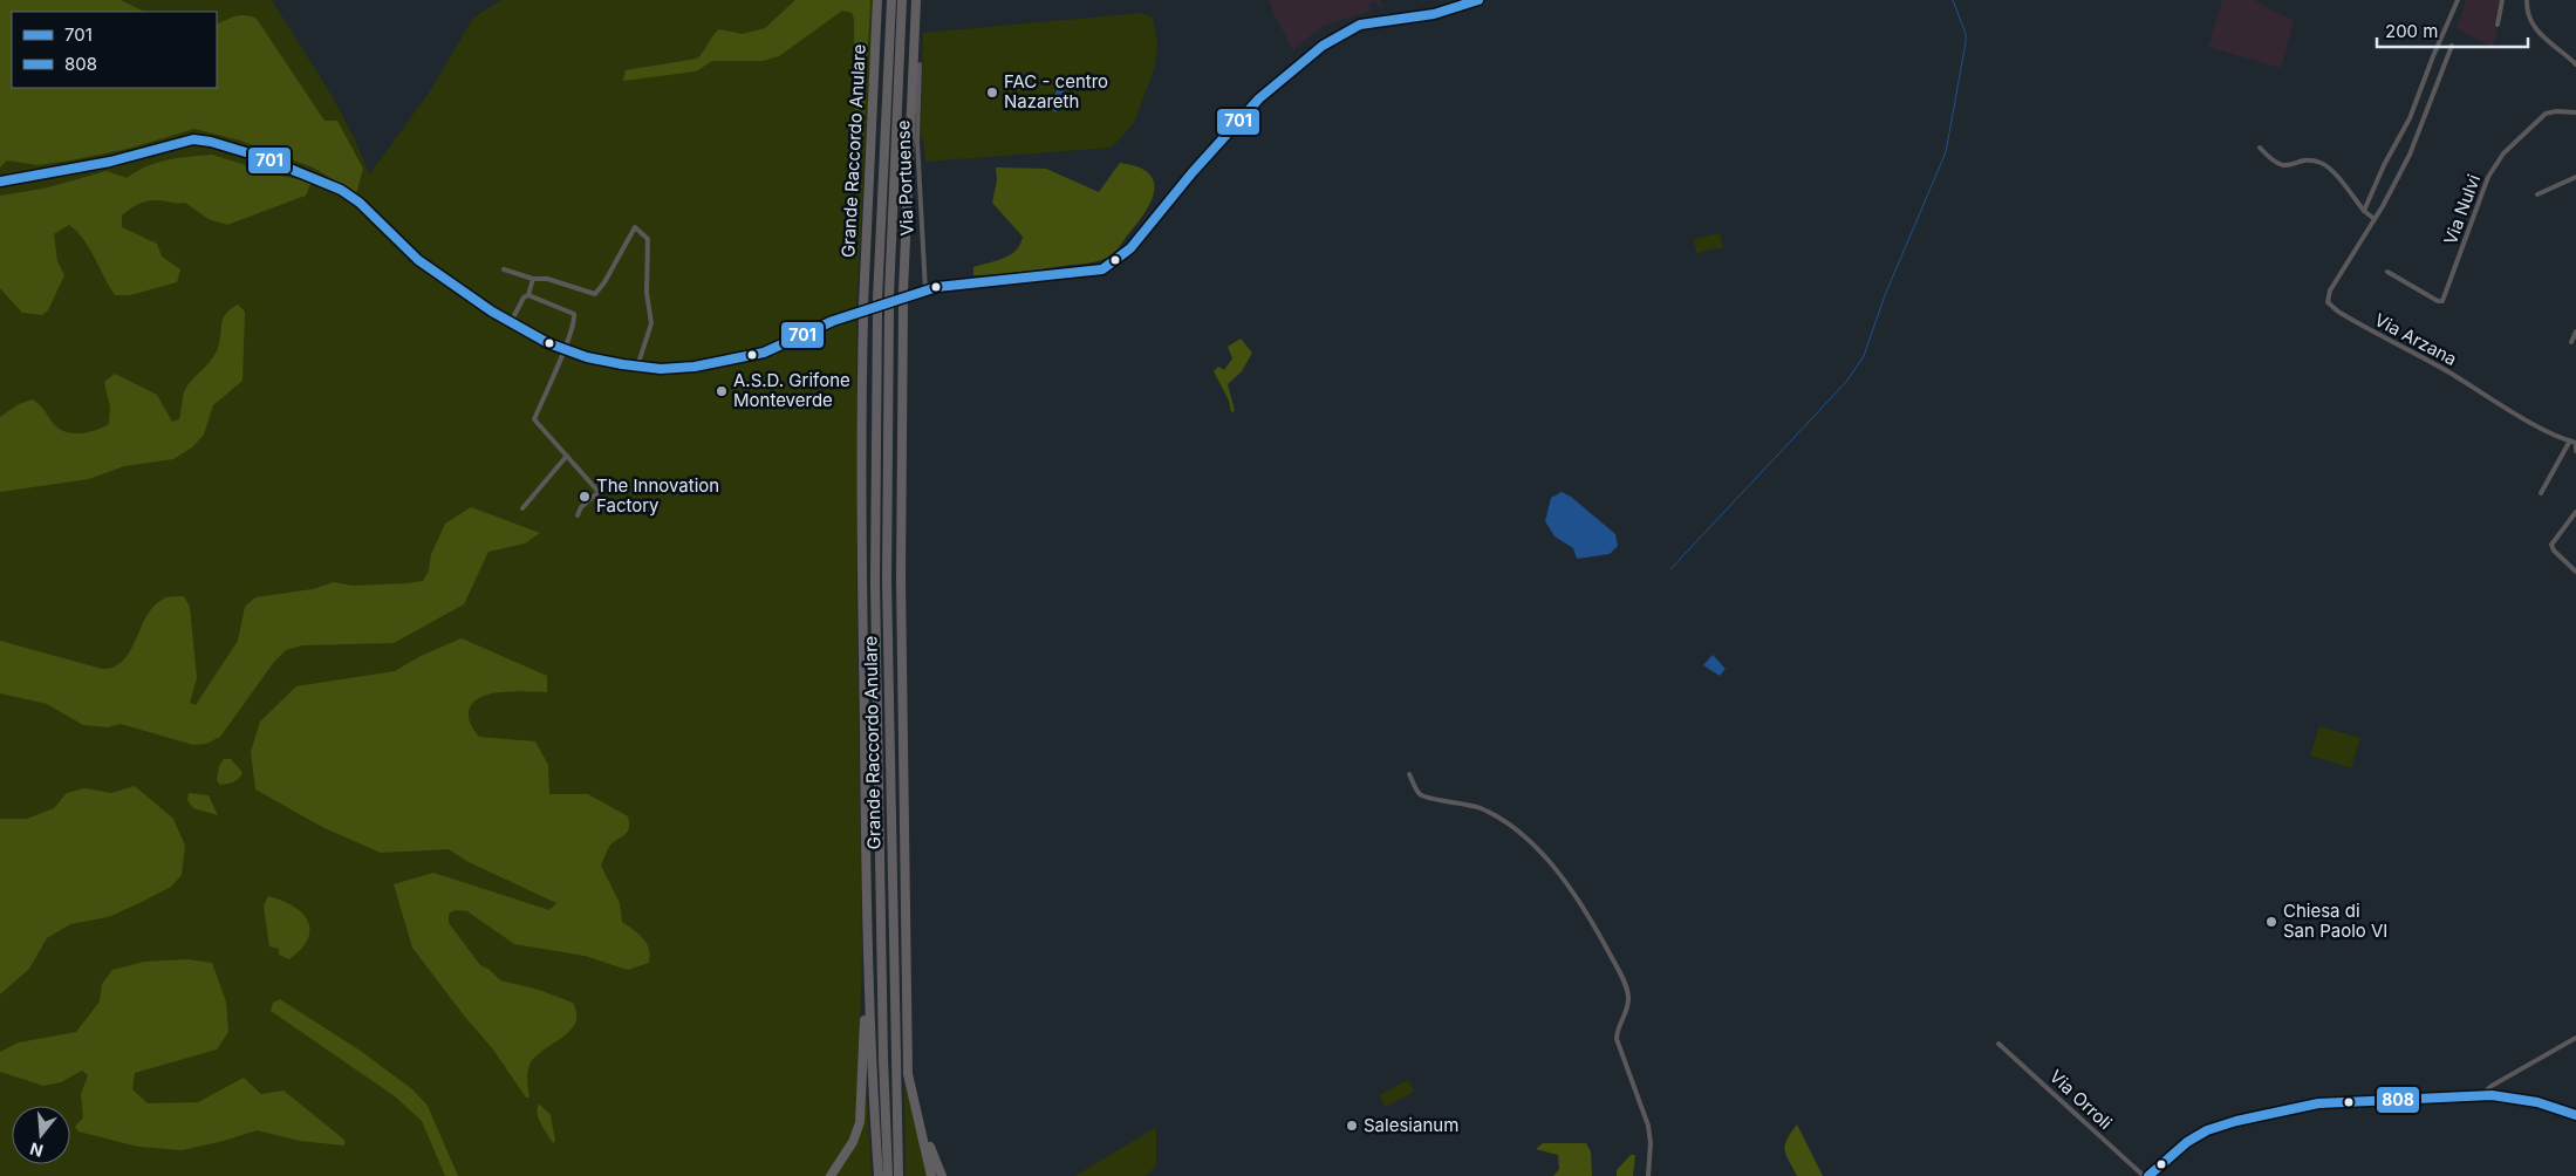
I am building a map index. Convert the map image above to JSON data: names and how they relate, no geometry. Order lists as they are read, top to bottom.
{
  "streets": {
    "highway": ["Grande Raccordo Anulare"],
    "street": [
      "Via Portuense",
      "Via Nulvi",
      "Via Arzana",
      "Via Orroli"
    ]
  },
  "places": [
    "FAC - centro Nazareth",
    "A.S.D. Grifone Monteverde",
    "The Innovation Factory",
    "Chiesa di San Paolo VI",
    "Salesianum"
  ],
  "lines": ["transit line 701", "transit line 808"],
  "legend": ["701", "808"],
  "scale_bar": "200 m",
  "north": "bottom"
}
